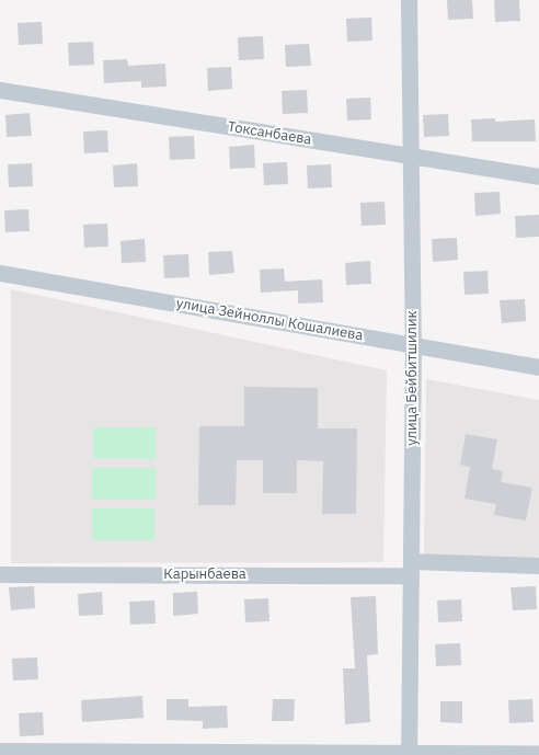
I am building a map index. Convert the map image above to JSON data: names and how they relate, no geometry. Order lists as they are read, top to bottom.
{
  "streets": {
    "street": [
      "Токсанбаева",
      "улица Зейноллы Кошалиева",
      "улица Бейбитшилик",
      "Карынбаева"
    ]
  },
  "crossings": [
    ["Токсанбаева", "улица Бейбитшилик"],
    ["улица Зейноллы Кошалиева", "улица Бейбитшилик"],
    ["улица Бейбитшилик", "Карынбаева"]
  ]
}
